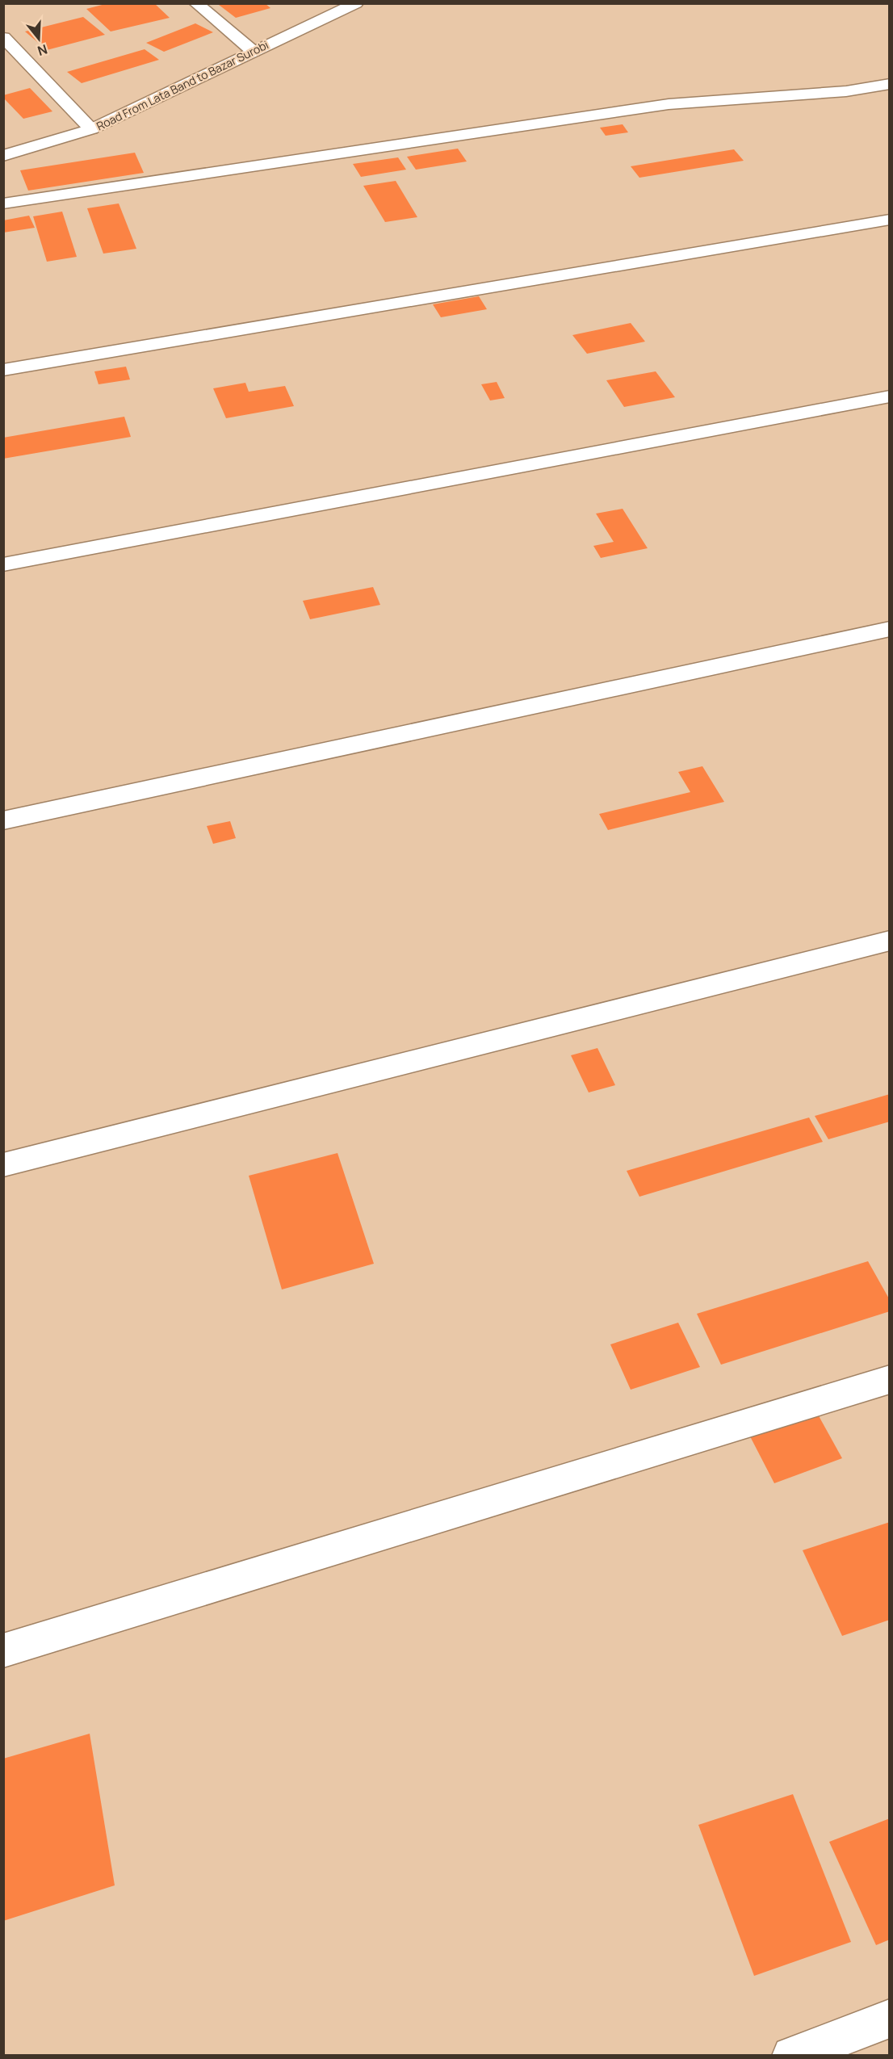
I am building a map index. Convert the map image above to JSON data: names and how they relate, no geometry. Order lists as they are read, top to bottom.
{
  "streets": {
    "street": ["Road From Lata Band to Bazar Surobi"]
  },
  "north": "bottom"
}
